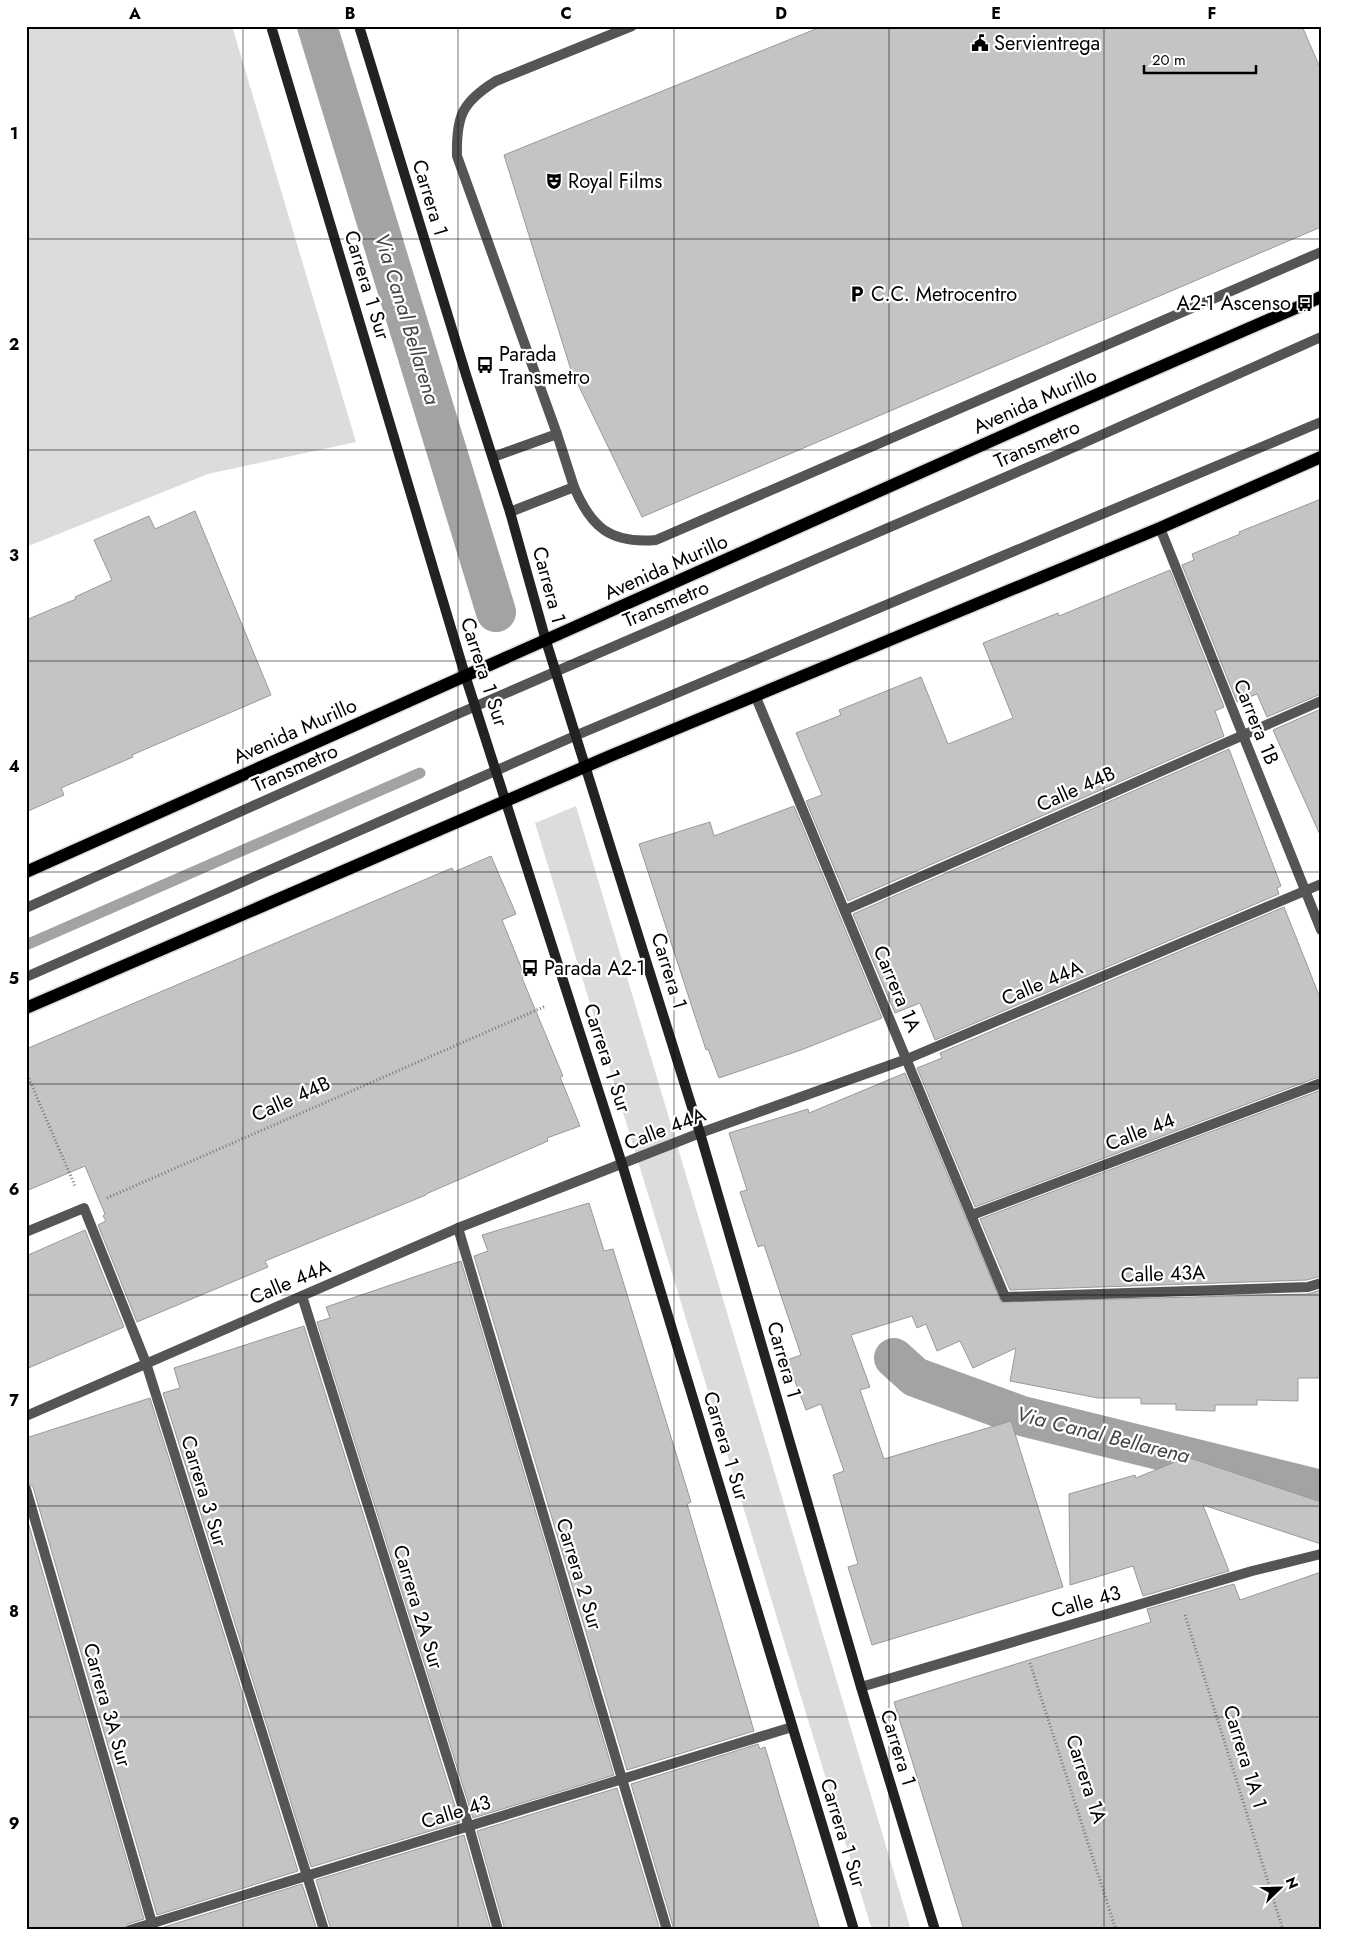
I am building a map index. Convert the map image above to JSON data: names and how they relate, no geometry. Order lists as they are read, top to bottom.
{
  "streets": {
    "main road": ["Avenida Murillo"],
    "street": [
      "Carrera 1",
      "Carrera 1 Sur",
      "Transmetro",
      "Carrera 1B",
      "Calle 44B",
      "Calle 44A",
      "Carrera 1A",
      "Calle 44",
      "Calle 43A",
      "Carrera 3 Sur",
      "Carrera 2 Sur",
      "Calle 43",
      "Carrera 2A Sur",
      "Carrera 3A Sur"
    ],
    "path": ["Carrera 1A 1"]
  },
  "crossings": [
    ["Carrera 1", "Avenida Murillo"],
    ["Carrera 1", "Transmetro"],
    ["Carrera 1", "Calle 44A"],
    ["Carrera 1", "Calle 43"],
    ["Carrera 1 Sur", "Avenida Murillo"],
    ["Carrera 1 Sur", "Transmetro"],
    ["Carrera 1 Sur", "Calle 44B"],
    ["Carrera 1 Sur", "Calle 44A"],
    ["Carrera 1 Sur", "Calle 43"],
    ["Carrera 1B", "Calle 44B"],
    ["Carrera 1B", "Calle 44A"],
    ["Calle 44B", "Carrera 1A"],
    ["Calle 44B", "Carrera 3 Sur"],
    ["Calle 44A", "Carrera 1A"],
    ["Calle 44A", "Carrera 3 Sur"],
    ["Calle 44A", "Carrera 2 Sur"],
    ["Calle 44A", "Carrera 2A Sur"],
    ["Carrera 1A", "Calle 44"],
    ["Carrera 1A", "Calle 43A"],
    ["Carrera 1A", "Calle 43"],
    ["Carrera 3 Sur", "Calle 43"],
    ["Carrera 2 Sur", "Calle 43"],
    ["Calle 43", "Carrera 2A Sur"],
    ["Calle 43", "Carrera 3A Sur"],
    ["Calle 43", "Carrera 1A 1"]
  ],
  "water": ["Via Canal Bellarena"],
  "places": {
    "public building": ["Servientrega"],
    "theatre": ["Royal Films"],
    "parking": ["C.C. Metrocentro"],
    "bus stop": ["A2-1 Ascenso", "Parada Transmetro", "Parada A2-1"]
  },
  "scale_bar": "20 m",
  "north": "top right",
  "grid": {
    "columns": [
      "A",
      "B",
      "C",
      "D",
      "E",
      "F"
    ],
    "rows": [
      "1",
      "2",
      "3",
      "4",
      "5",
      "6",
      "7",
      "8",
      "9"
    ]
  }
}
